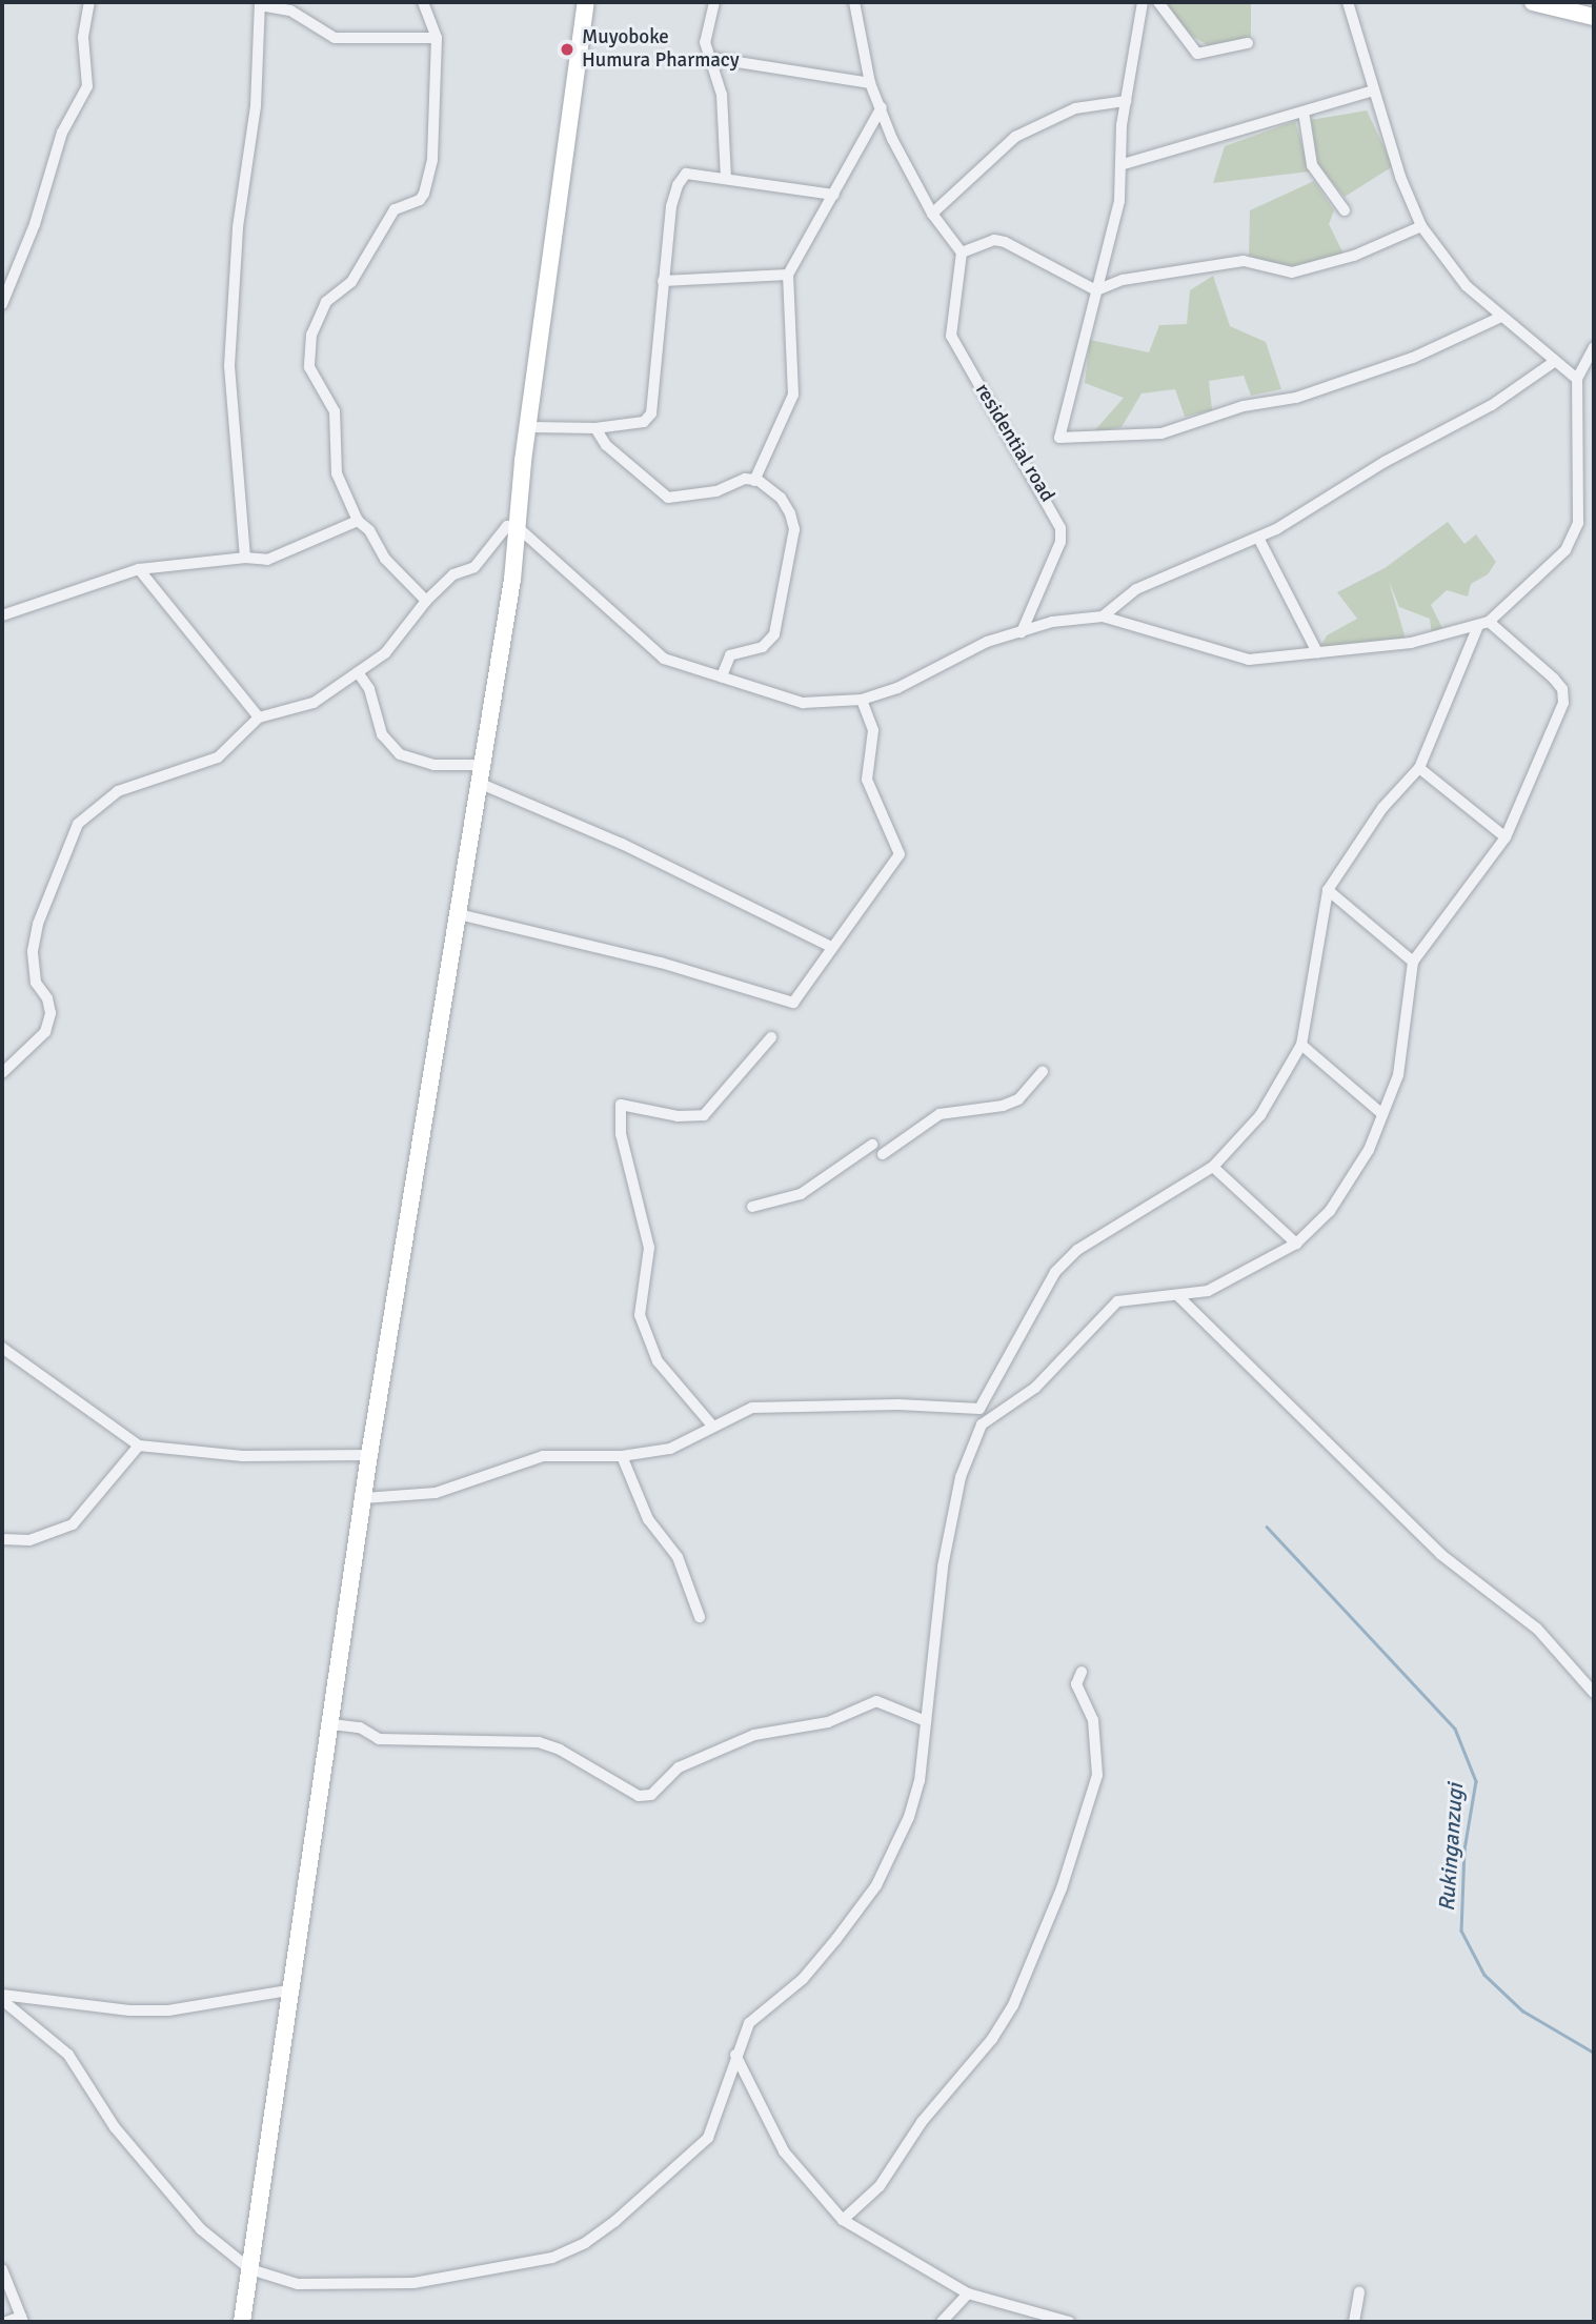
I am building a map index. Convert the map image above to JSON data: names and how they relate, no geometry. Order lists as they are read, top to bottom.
{
  "streets": {
    "street": ["residential road"]
  },
  "water": ["Rukinganzugi"],
  "places": ["Muyoboke Humura Pharmacy"]
}
